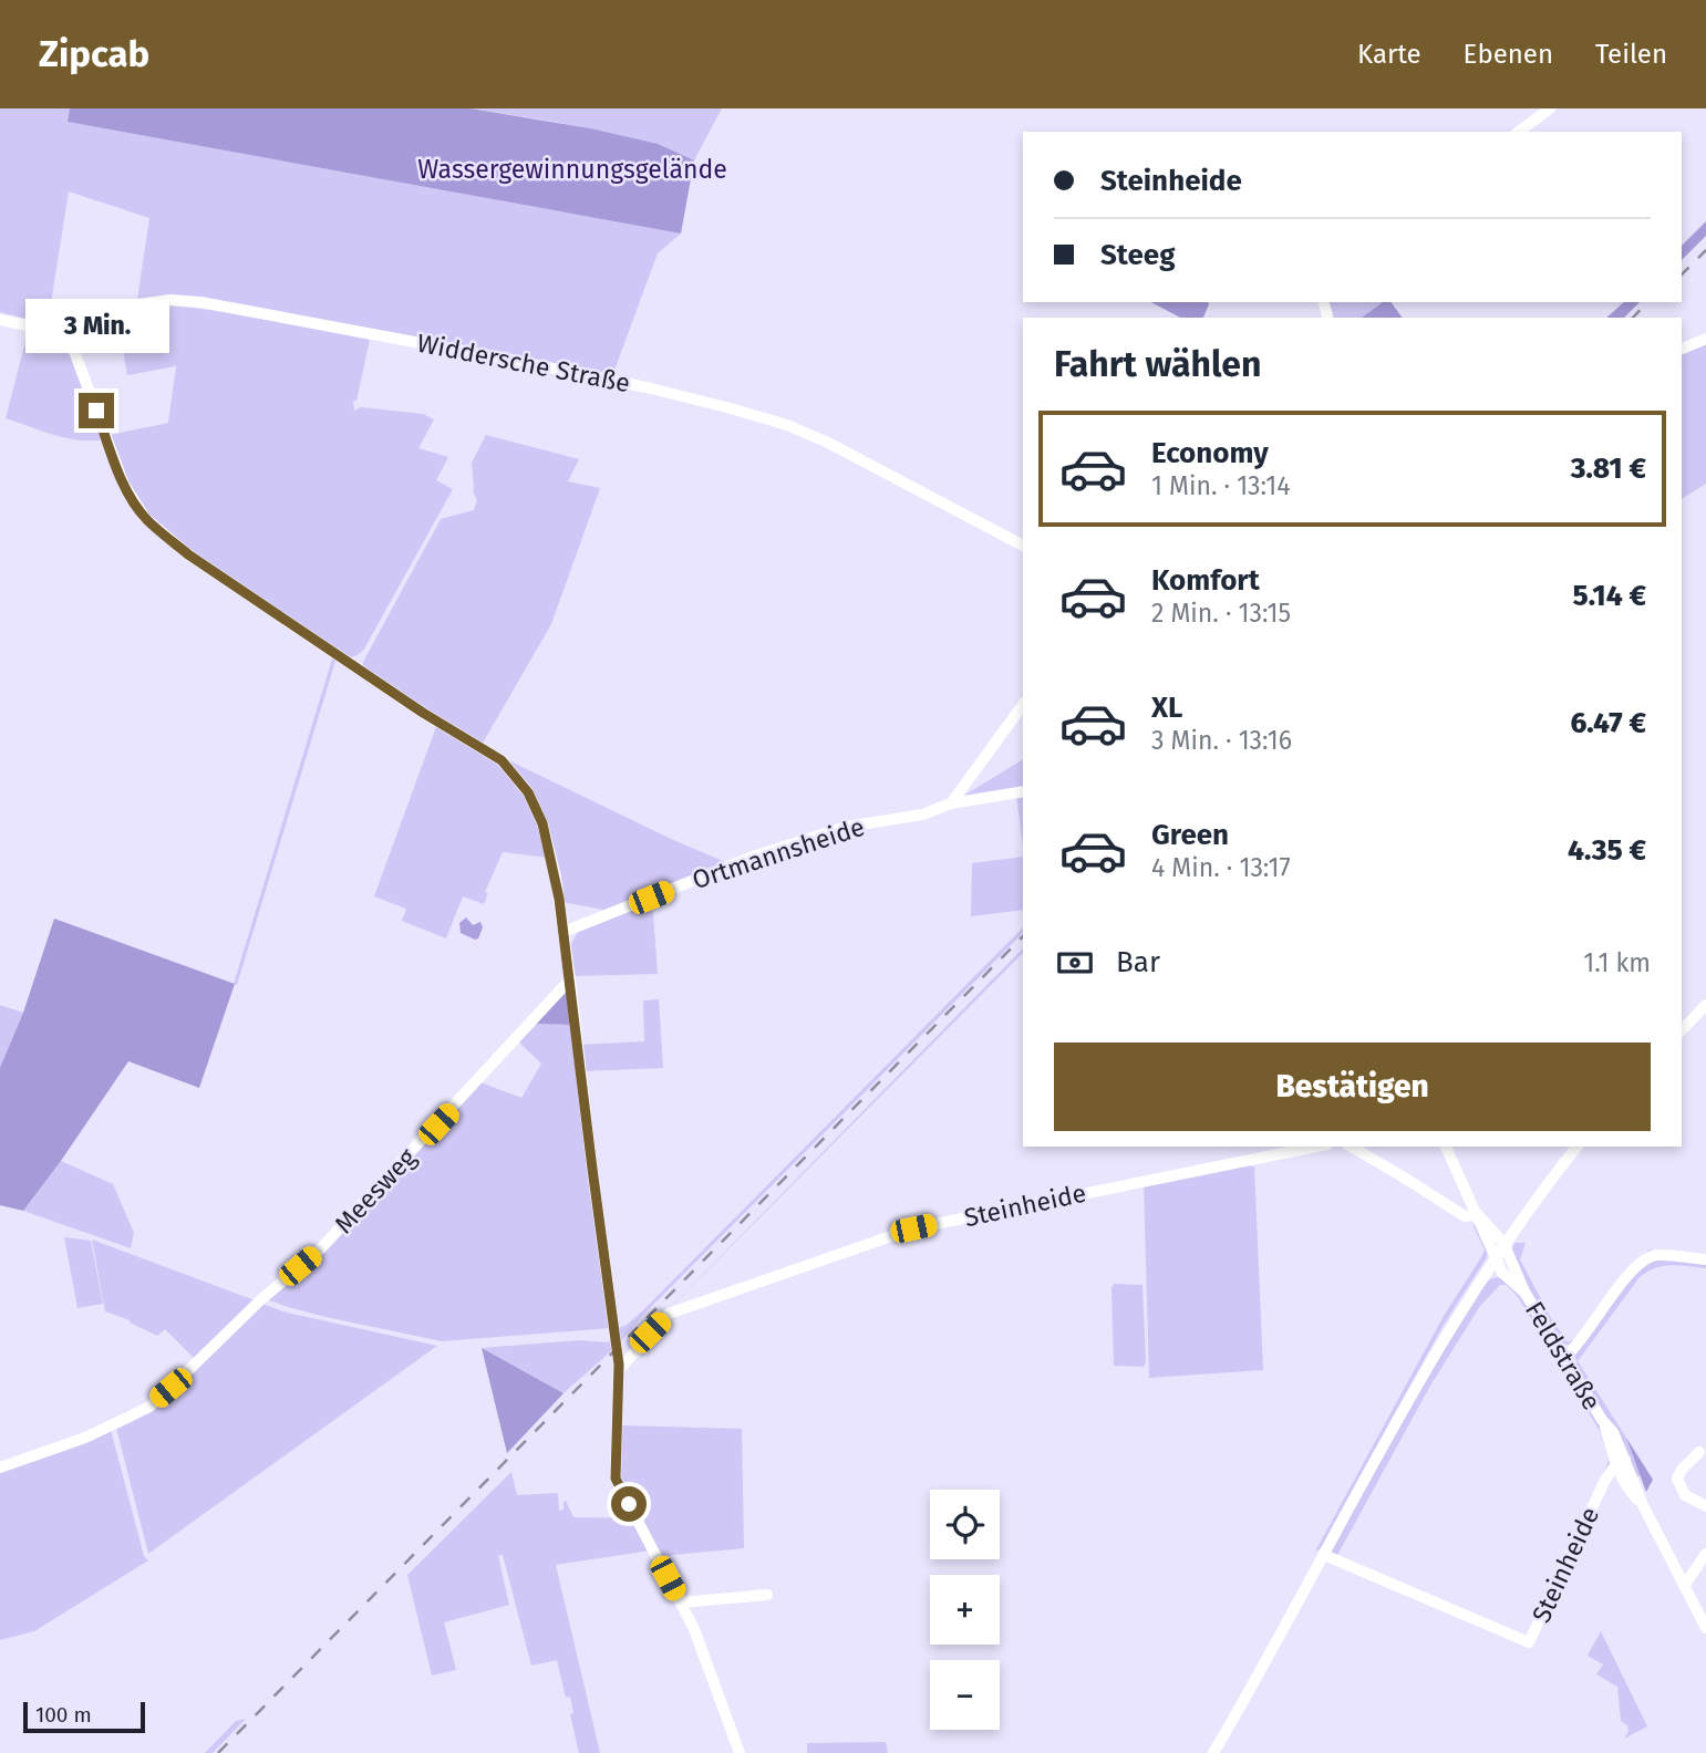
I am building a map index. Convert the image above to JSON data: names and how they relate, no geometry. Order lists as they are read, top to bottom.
{
  "streets": {
    "street": [
      "Widdersche Straße",
      "Ortmannsheide",
      "Meesweg",
      "Steinheide",
      "Feldstraße"
    ]
  },
  "crossings": [
    ["Steinheide", "Feldstraße"]
  ],
  "parks": ["Wassergewinnungsgelände"],
  "scale_bar": "100 m",
  "page": {
    "header": "Zipcab",
    "nav": ["Karte", "Ebenen", "Teilen"],
    "banner": ["Steinheide", "Steeg"],
    "bubble": "3 Min.",
    "heading": "Fahrt wählen",
    "list": [
      {
        "name": "Economy",
        "note": "1 Min. · 13:14",
        "value": "3.81 €"
      },
      {
        "name": "Komfort",
        "note": "2 Min. · 13:15",
        "value": "5.14 €"
      },
      {
        "name": "XL",
        "note": "3 Min. · 13:16",
        "value": "6.47 €"
      },
      {
        "name": "Green",
        "note": "4 Min. · 13:17",
        "value": "4.35 €"
      }
    ],
    "pay": ["Bar", "1.1 km"],
    "buttons": "Bestätigen",
    "map_buttons": ["+", "−"],
    "scale": "100 m"
  }
}
